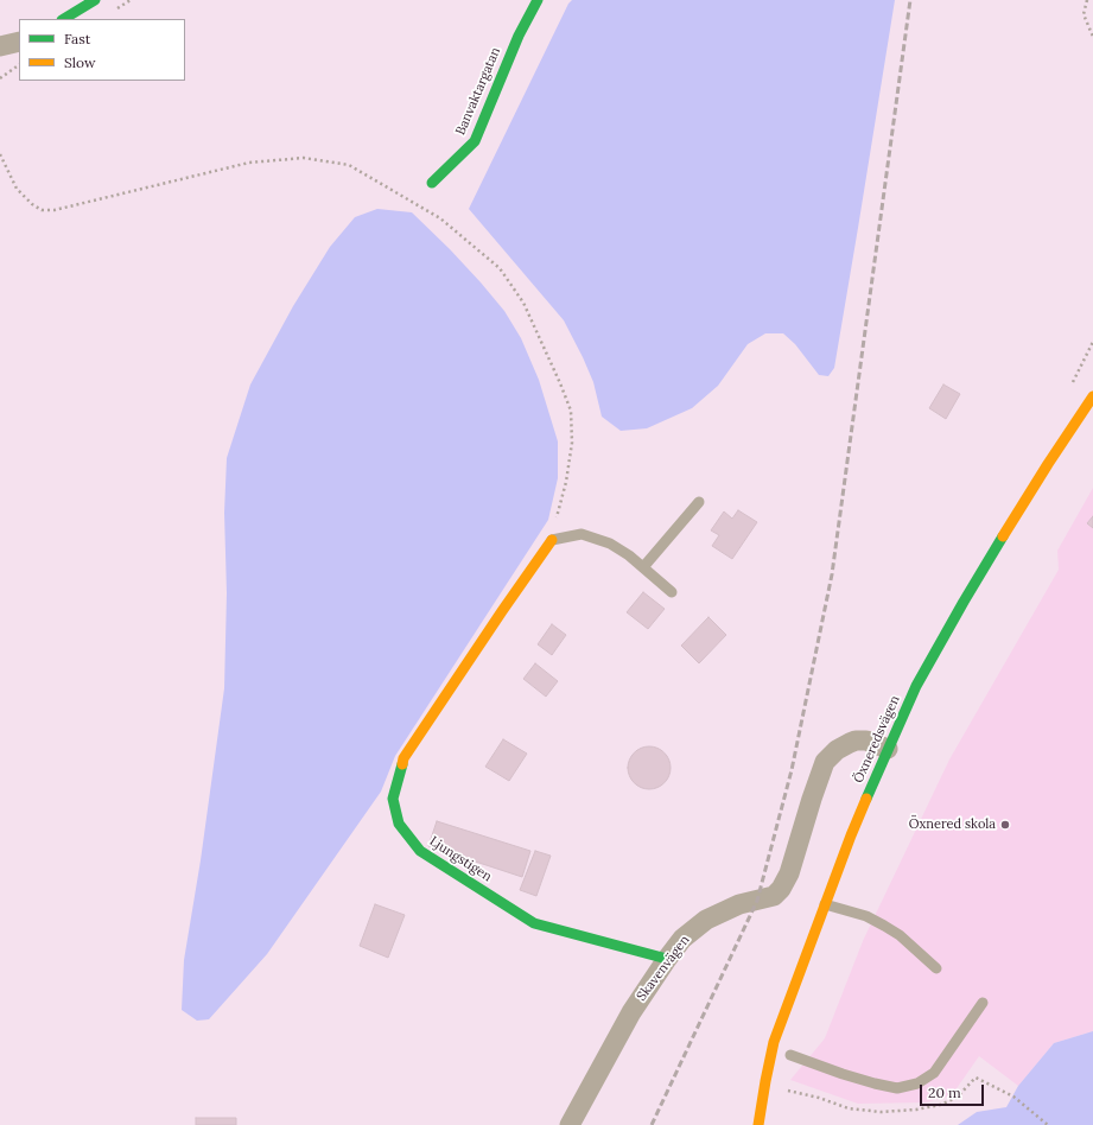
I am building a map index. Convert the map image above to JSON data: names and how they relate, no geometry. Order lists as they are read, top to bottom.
{
  "streets": {
    "street": [
      "Banvaktargatan",
      "Öxneredsvägen",
      "Ljungstigen",
      "Skavenvägen"
    ]
  },
  "crossings": [
    ["Öxneredsvägen", "Skavenvägen"],
    ["Ljungstigen", "Skavenvägen"]
  ],
  "places": ["Öxnered skola"],
  "legend": ["Fast", "Slow"],
  "scale_bar": "20 m"
}
